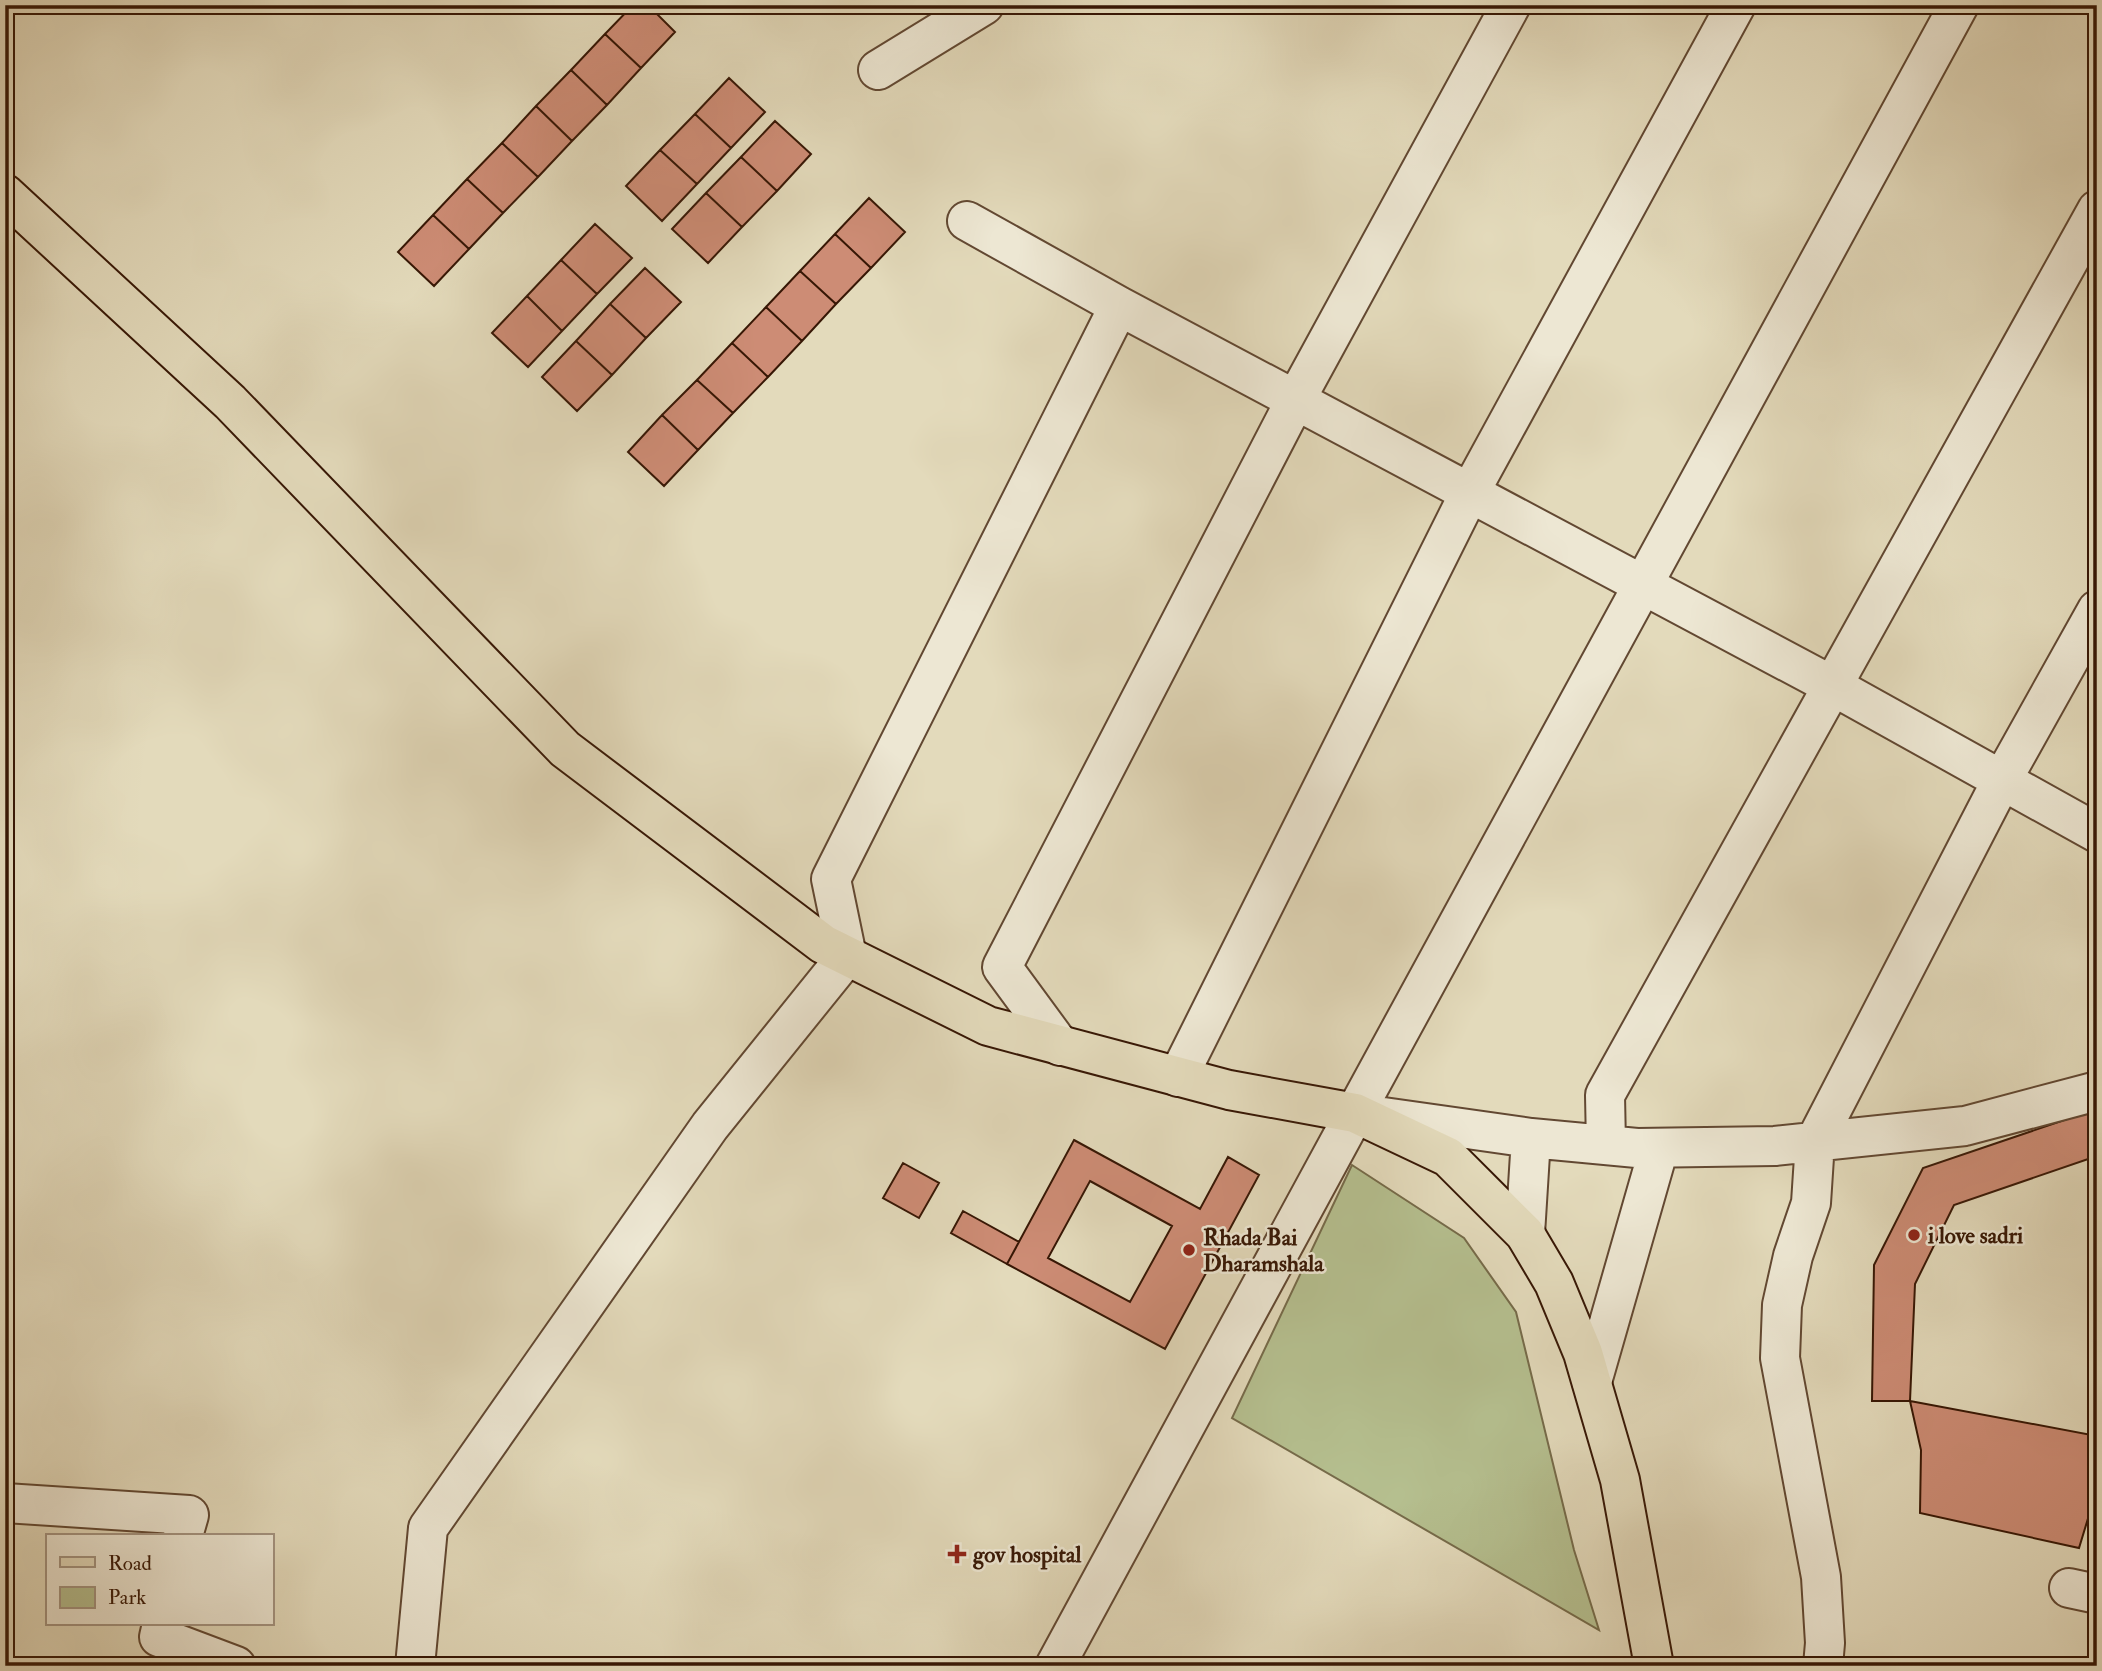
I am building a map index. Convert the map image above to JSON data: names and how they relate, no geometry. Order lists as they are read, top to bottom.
{
  "places": {
    "other": ["i love sadri", "Rhada Bai Dharamshala"],
    "health": ["gov hospital"]
  },
  "legend": ["Road", "Park"]
}
